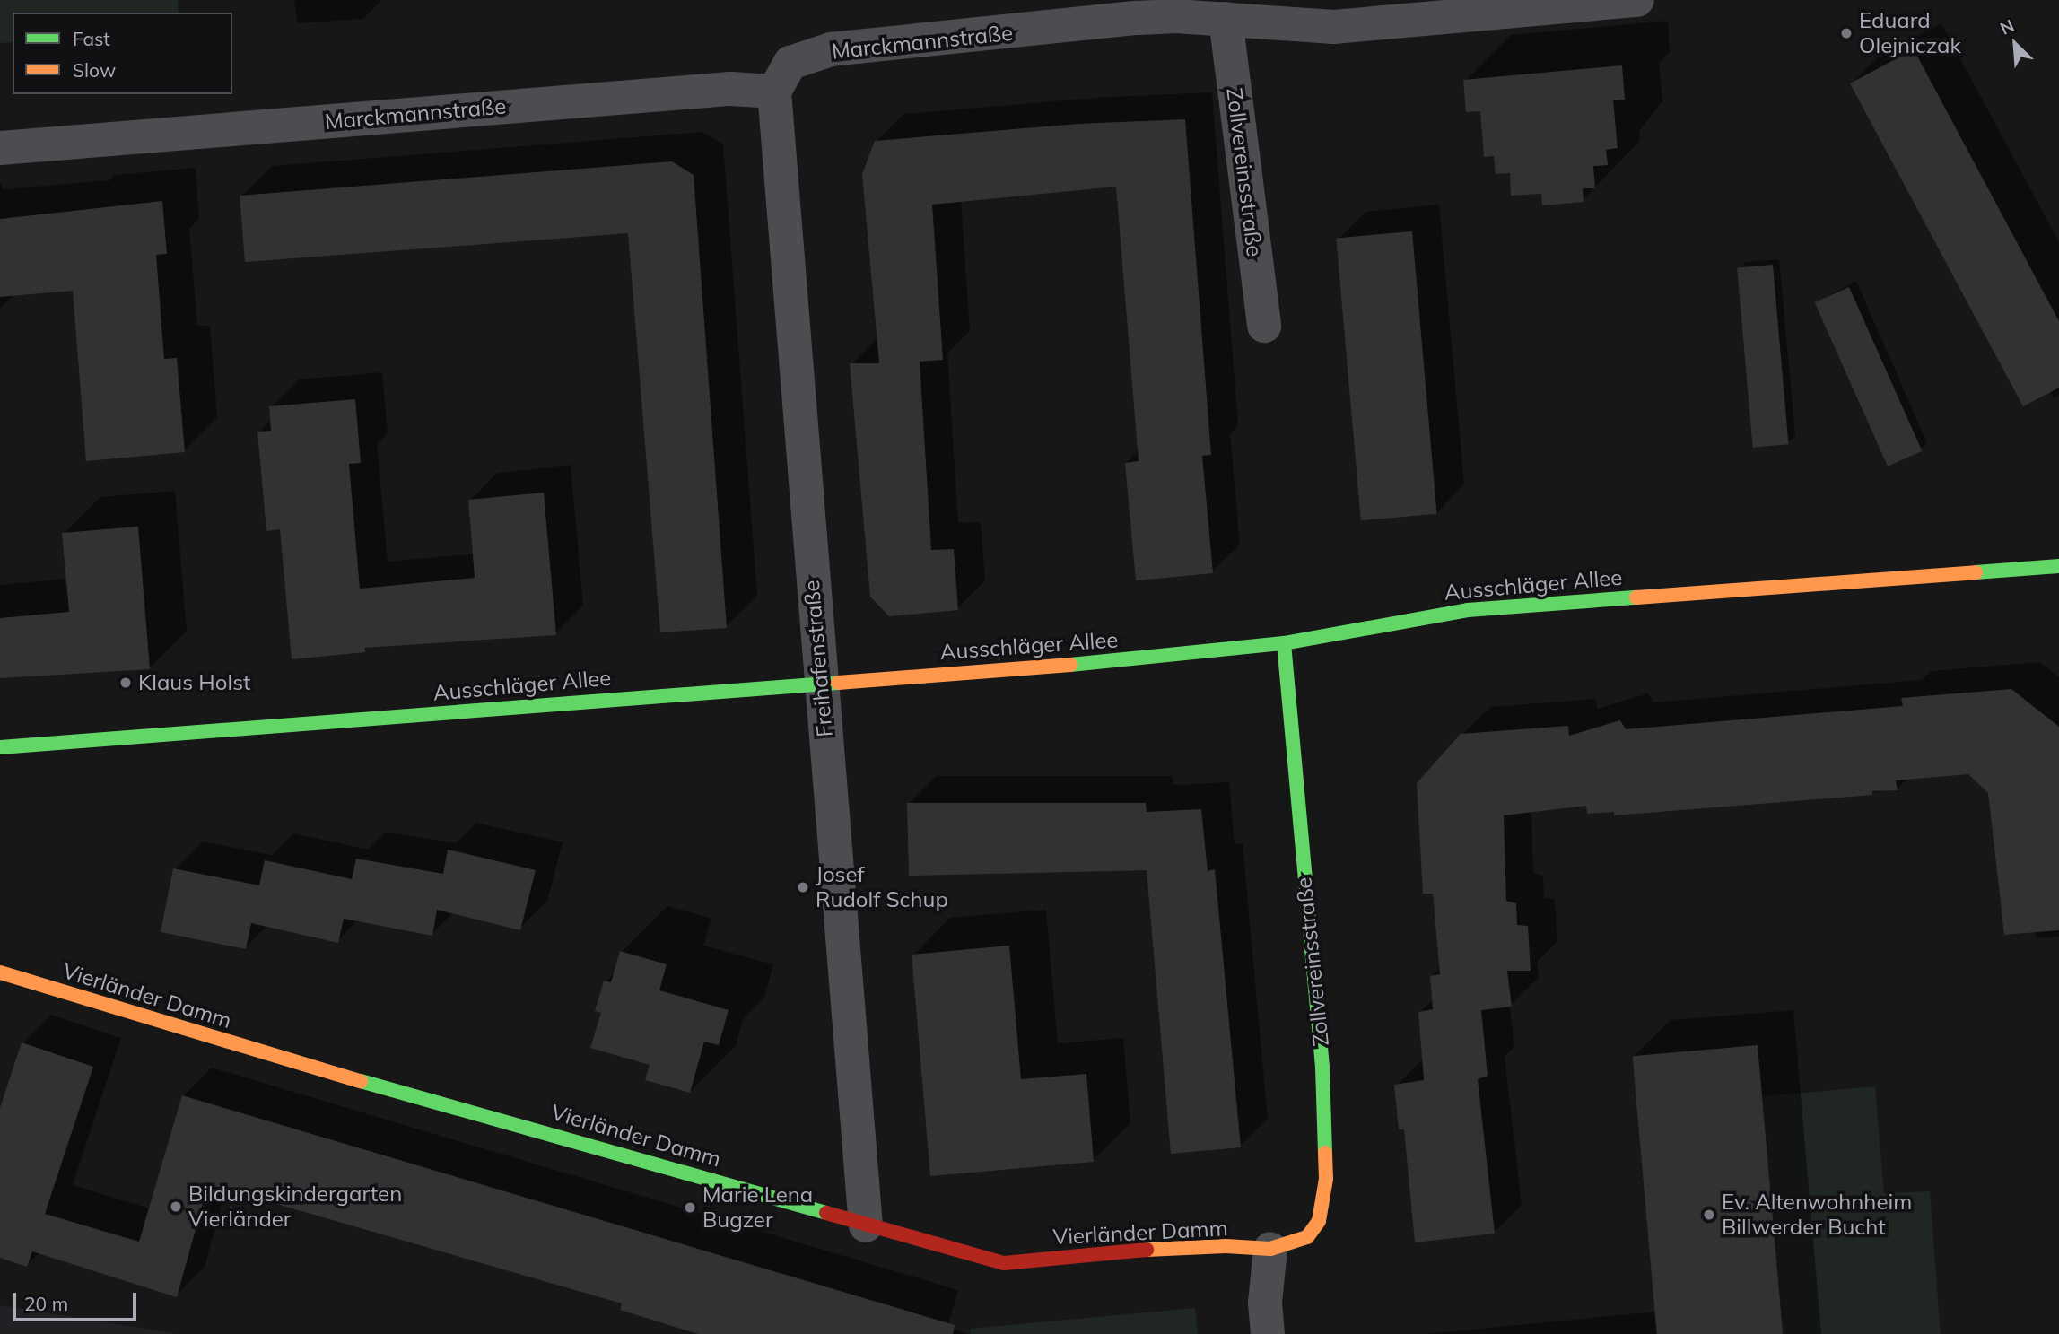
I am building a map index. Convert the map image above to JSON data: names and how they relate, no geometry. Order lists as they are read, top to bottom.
{
  "streets": {
    "street": [
      "Marckmannstraße",
      "Zollvereinsstraße",
      "Ausschläger Allee",
      "Freihafenstraße",
      "Vierländer Damm"
    ]
  },
  "crossings": [
    ["Marckmannstraße", "Zollvereinsstraße"],
    ["Marckmannstraße", "Freihafenstraße"],
    ["Zollvereinsstraße", "Ausschläger Allee"],
    ["Zollvereinsstraße", "Vierländer Damm"],
    ["Ausschläger Allee", "Freihafenstraße"],
    ["Freihafenstraße", "Vierländer Damm"]
  ],
  "places": [
    "Eduard Olejniczak",
    "Klaus Holst",
    "Josef Rudolf Schup",
    "Bildungskindergarten Vierländer",
    "Marie Lena Bugzer",
    "Ev. Altenwohnheim Billwerder Bucht"
  ],
  "legend": ["Fast", "Slow"],
  "scale_bar": "20 m",
  "north": "top left"
}
